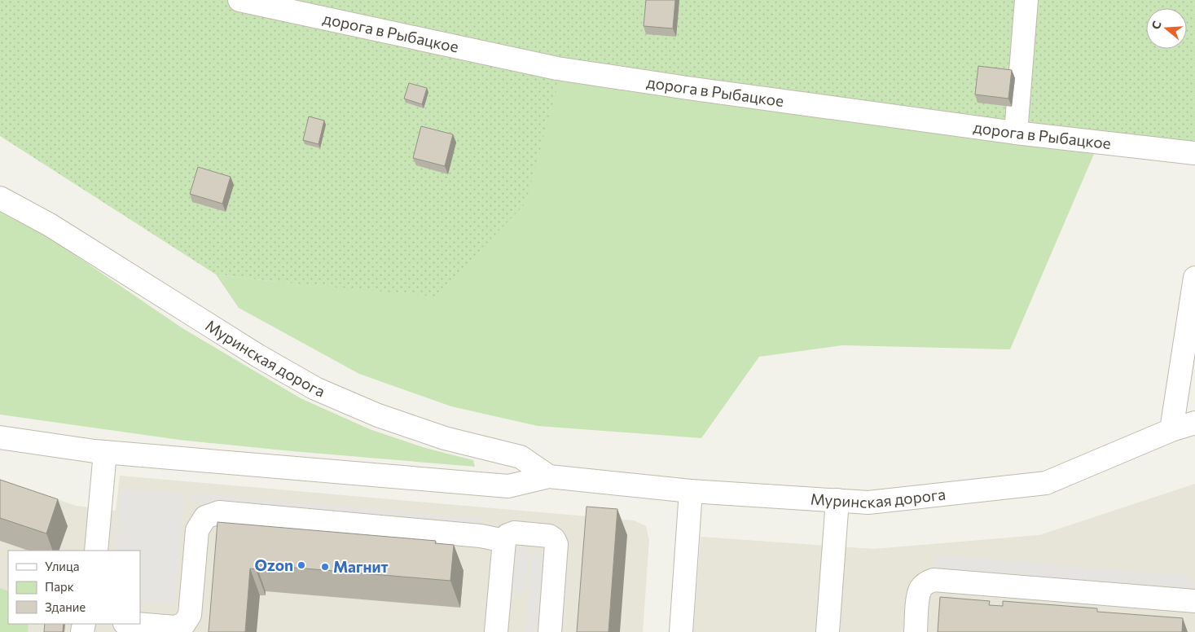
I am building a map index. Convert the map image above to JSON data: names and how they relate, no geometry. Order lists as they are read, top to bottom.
{
  "streets": {
    "street": ["дорога в Рыбацкое", "Муринская дорога"]
  },
  "places": ["Ozon", "Магнит"],
  "legend": ["Улица", "Парк", "Здание"],
  "north": "left"
}
